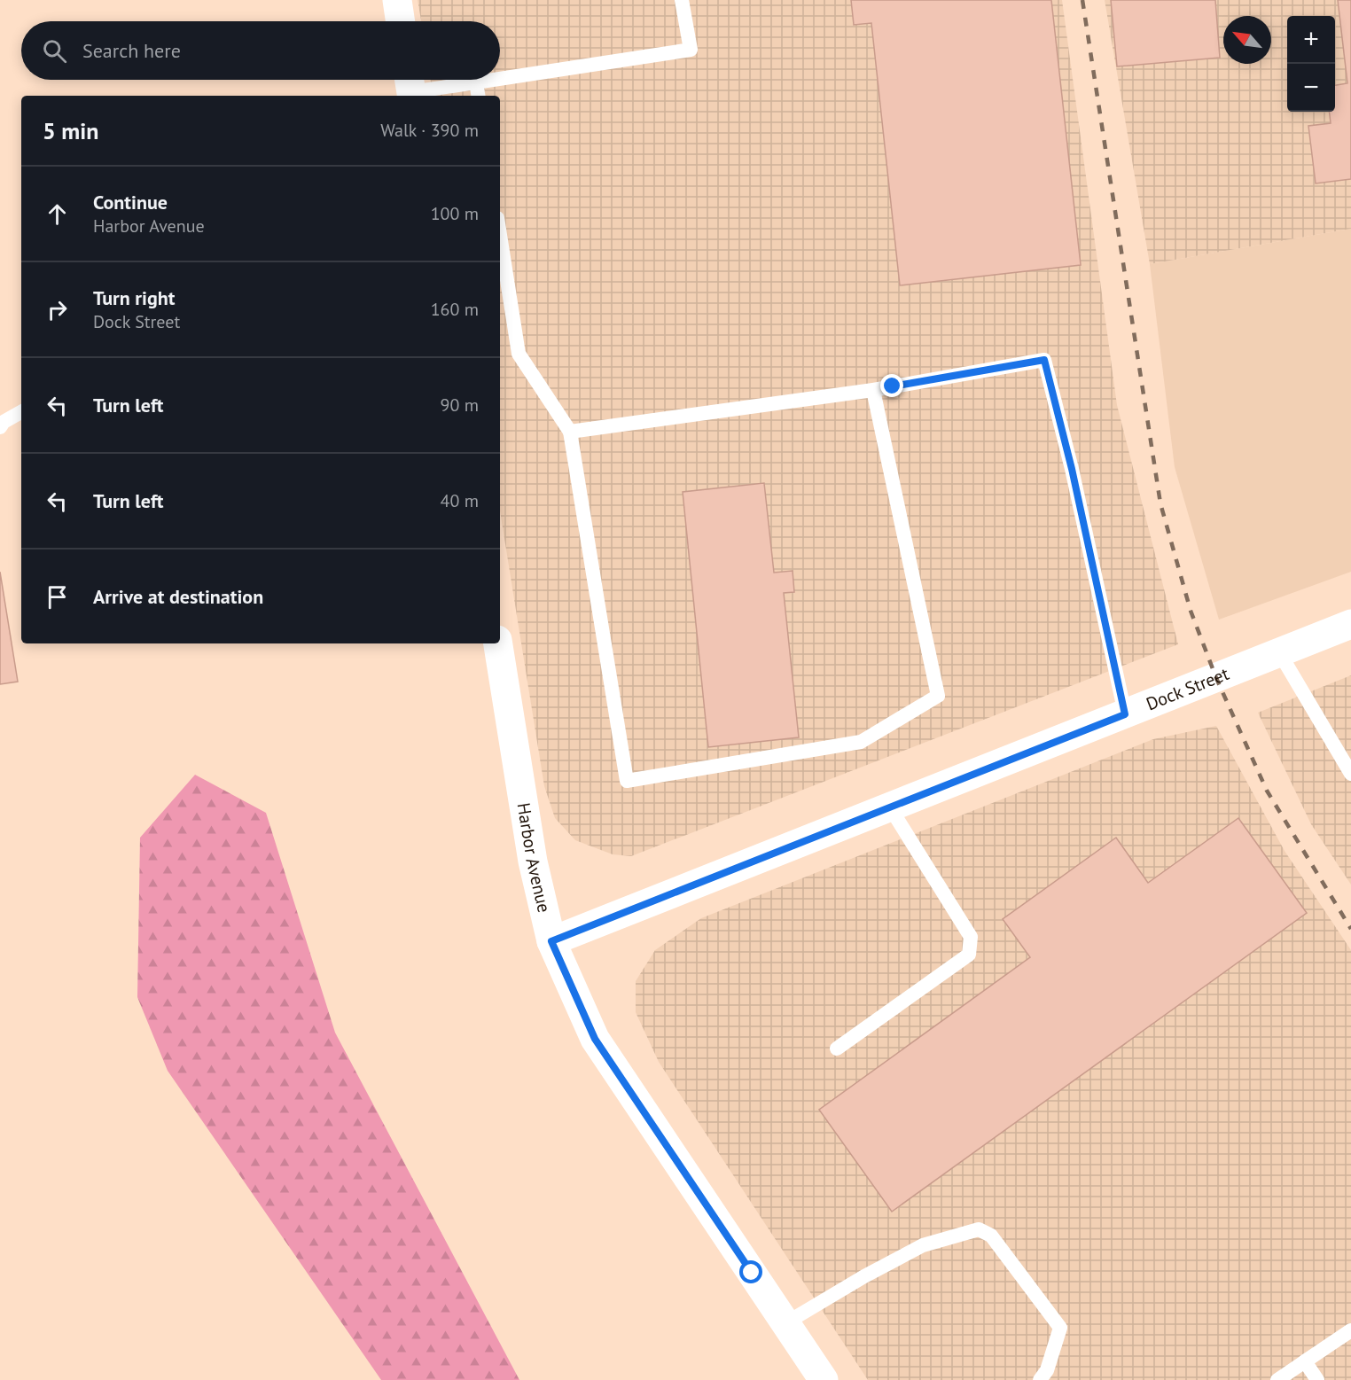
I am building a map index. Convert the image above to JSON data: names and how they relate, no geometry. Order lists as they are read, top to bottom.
{
  "streets": {
    "street": ["Dock Street", "Harbor Avenue"]
  },
  "crossings": [
    ["Dock Street", "Harbor Avenue"]
  ],
  "north": "top left",
  "page": {
    "map_buttons": ["+", "−"],
    "search": "Search here",
    "heading": ["5 min", "Walk · 390 m"],
    "list": [
      ["Continue", "Harbor Avenue", "100 m"],
      ["Turn right", "Dock Street", "160 m"],
      ["Turn left", "90 m"],
      ["Turn left", "40 m"],
      "Arrive at destination"
    ]
  }
}
